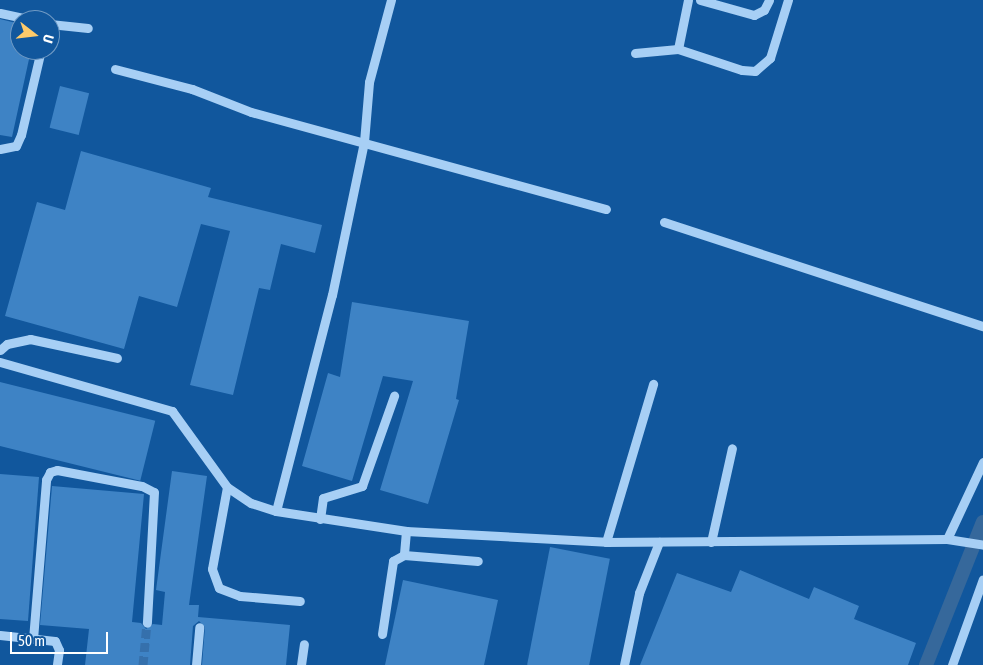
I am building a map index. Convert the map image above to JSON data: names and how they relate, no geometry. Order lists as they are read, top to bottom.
{
  "scale_bar": "50 m",
  "north": "right"
}
